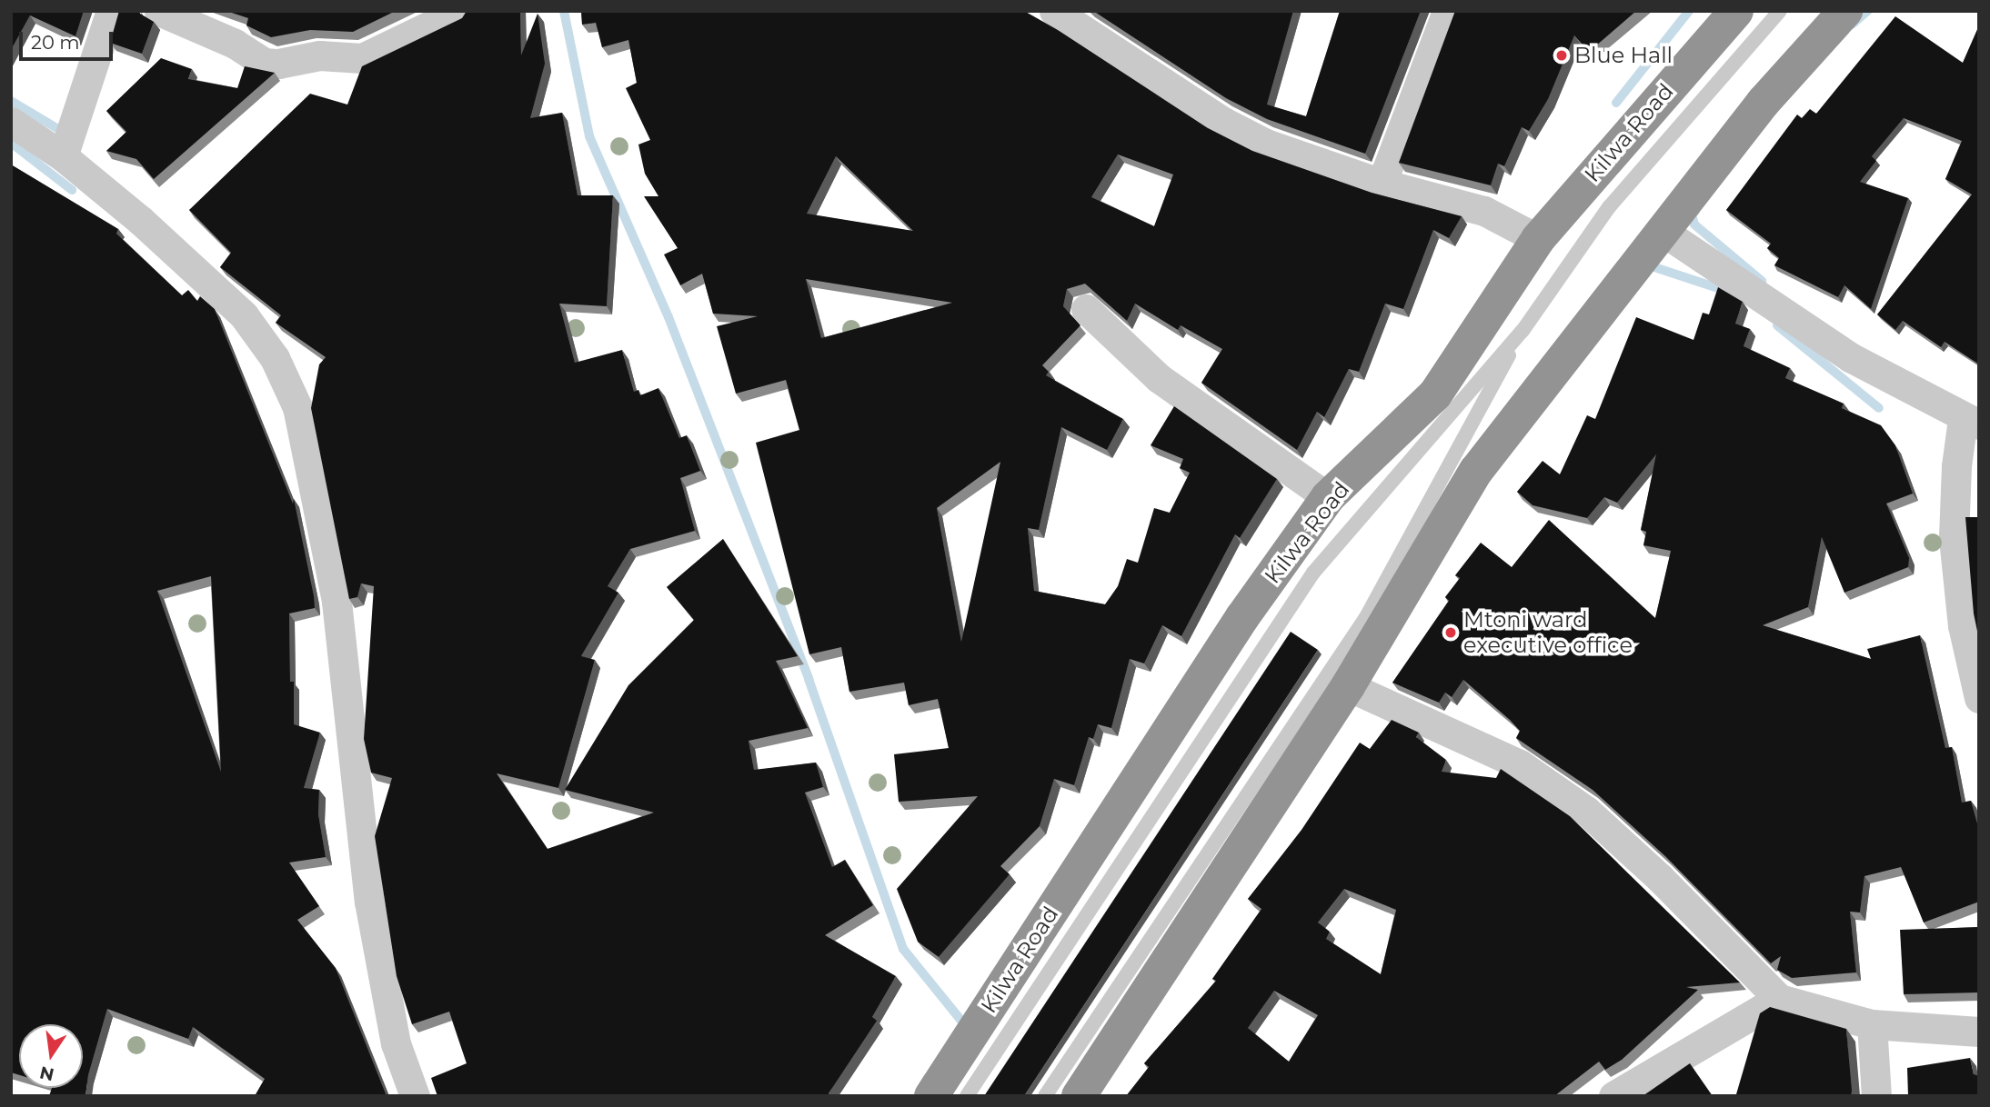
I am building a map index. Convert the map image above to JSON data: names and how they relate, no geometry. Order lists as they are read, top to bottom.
{
  "streets": {
    "highway": ["Kilwa Road"]
  },
  "places": ["Blue Hall", "Mtoni ward executive office"],
  "scale_bar": "20 m",
  "north": "bottom"
}
